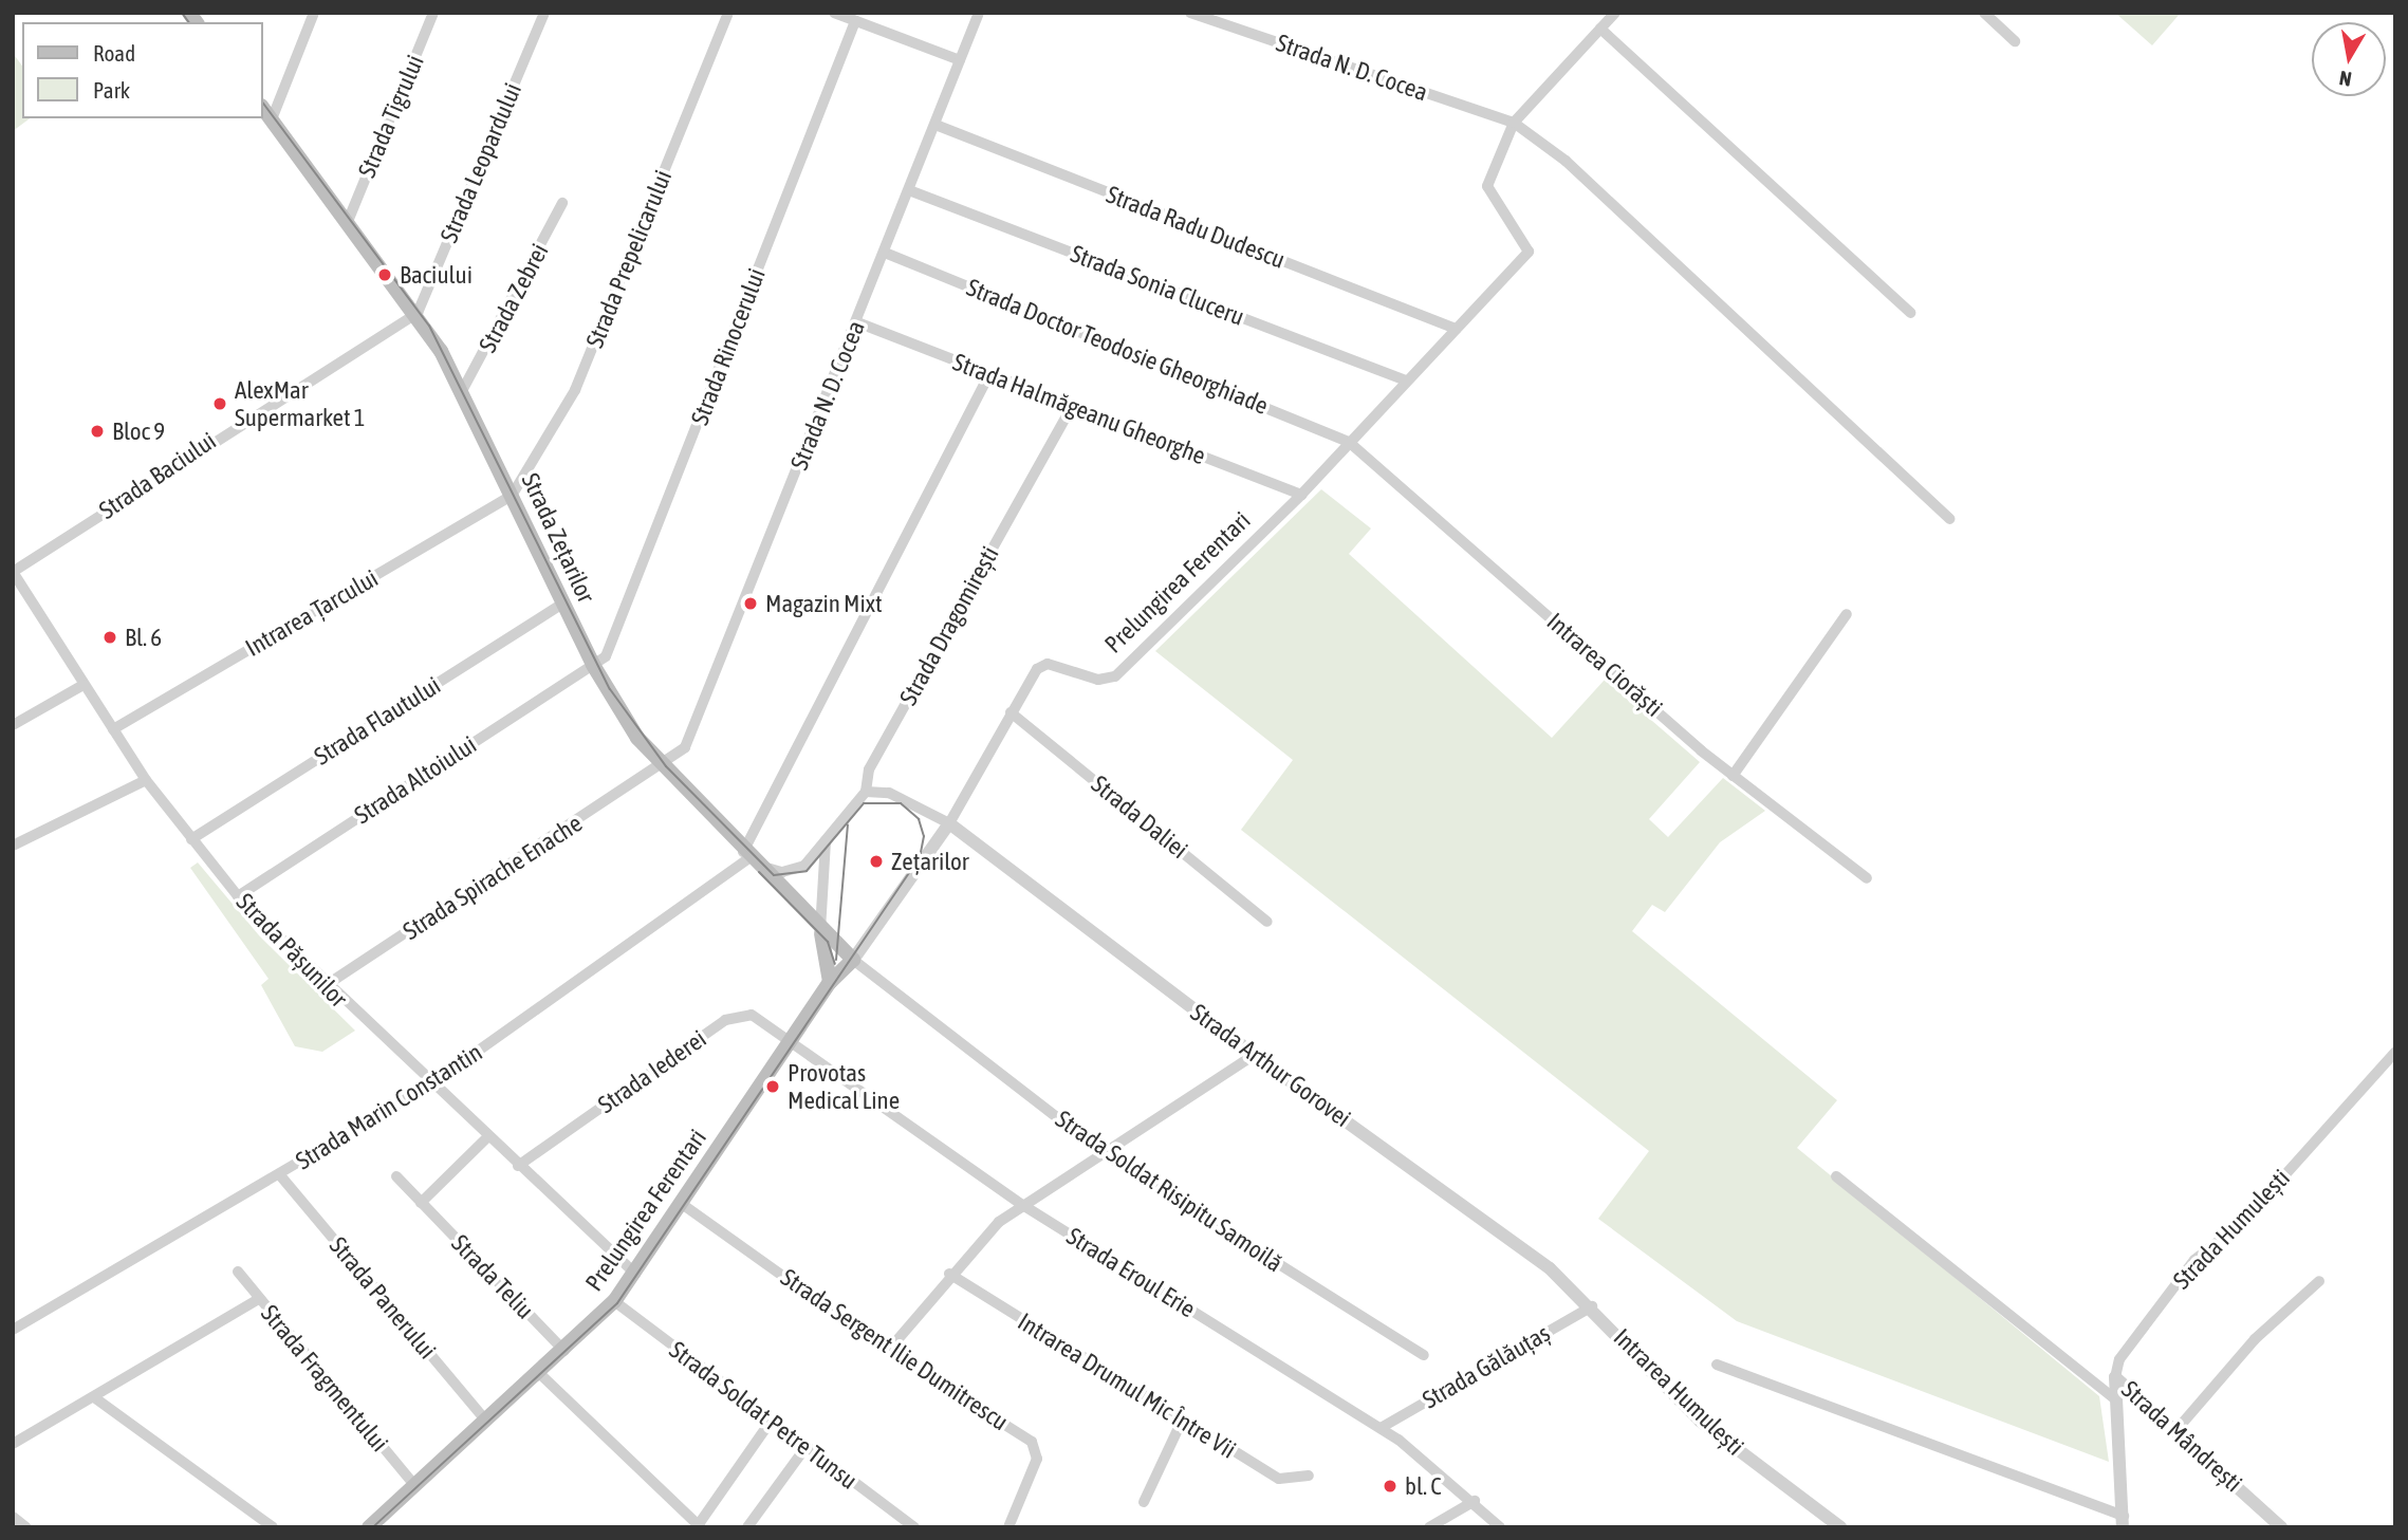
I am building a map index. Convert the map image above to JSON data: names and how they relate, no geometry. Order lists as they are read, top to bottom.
{
  "streets": {
    "main road": ["Strada Zețarilor", "Prelungirea Ferentari"],
    "street": [
      "Strada N. D. Cocea",
      "Strada Tigrului",
      "Strada Leopardului",
      "Strada Radu Dudescu",
      "Strada Prepelicarului",
      "Strada Sonia Cluceru",
      "Strada Zebrei",
      "Strada Rinocerului",
      "Strada Doctor Teodosie Gheorghiade",
      "Strada Halmăgeanu Gheorghe",
      "Strada Baciului",
      "Intrarea Țarcului",
      "Strada Dragomirești",
      "Intrarea Ciorăști",
      "Strada Flautului",
      "Strada Altoiului",
      "Strada Daliei",
      "Strada Spirache Enache",
      "Strada Pășunilor",
      "Strada Arthur Gorovei",
      "Strada Iederei",
      "Strada Marin Constantin",
      "Strada Soldat Risipitu Samoilă",
      "Strada Humulești",
      "Strada Eroul Erie",
      "Strada Teliu",
      "Strada Panerului",
      "Strada Sergent Ilie Dumitrescu",
      "Strada Gălăuțaș",
      "Strada Fragmentului",
      "Intrarea Drumul Mic Între Vii",
      "Intrarea Humulești",
      "Strada Soldat Petre Tunsu",
      "Strada Mândrești"
    ]
  },
  "crossings": [
    ["Strada N. D. Cocea", "Strada Radu Dudescu"],
    ["Strada N. D. Cocea", "Strada Sonia Cluceru"],
    ["Strada N. D. Cocea", "Strada Doctor Teodosie Gheorghiade"],
    ["Strada N. D. Cocea", "Strada Halmăgeanu Gheorghe"],
    ["Strada N. D. Cocea", "Strada Zețarilor"],
    ["Strada N. D. Cocea", "Prelungirea Ferentari"],
    ["Strada N. D. Cocea", "Strada Spirache Enache"],
    ["Strada Tigrului", "Strada Zețarilor"],
    ["Strada Leopardului", "Strada Baciului"],
    ["Strada Leopardului", "Strada Zețarilor"],
    ["Strada Radu Dudescu", "Prelungirea Ferentari"],
    ["Strada Prepelicarului", "Strada Zețarilor"],
    ["Strada Prepelicarului", "Intrarea Țarcului"],
    ["Strada Sonia Cluceru", "Prelungirea Ferentari"],
    ["Strada Zebrei", "Strada Zețarilor"],
    ["Strada Rinocerului", "Strada Zețarilor"],
    ["Strada Rinocerului", "Strada Altoiului"],
    ["Strada Doctor Teodosie Gheorghiade", "Prelungirea Ferentari"],
    ["Strada Doctor Teodosie Gheorghiade", "Intrarea Ciorăști"],
    ["Strada Halmăgeanu Gheorghe", "Prelungirea Ferentari"],
    ["Strada Halmăgeanu Gheorghe", "Strada Dragomirești"],
    ["Strada Halmăgeanu Gheorghe", "Strada Marin Constantin"],
    ["Strada Baciului", "Strada Zețarilor"],
    ["Strada Baciului", "Strada Pășunilor"],
    ["Strada Zețarilor", "Prelungirea Ferentari"],
    ["Strada Zețarilor", "Intrarea Țarcului"],
    ["Strada Zețarilor", "Strada Dragomirești"],
    ["Strada Zețarilor", "Strada Flautului"],
    ["Strada Zețarilor", "Strada Altoiului"],
    ["Strada Zețarilor", "Strada Spirache Enache"],
    ["Strada Zețarilor", "Strada Marin Constantin"],
    ["Strada Zețarilor", "Strada Soldat Risipitu Samoilă"],
    ["Prelungirea Ferentari", "Intrarea Ciorăști"],
    ["Prelungirea Ferentari", "Strada Daliei"],
    ["Prelungirea Ferentari", "Strada Pășunilor"],
    ["Prelungirea Ferentari", "Strada Arthur Gorovei"],
    ["Prelungirea Ferentari", "Strada Iederei"],
    ["Prelungirea Ferentari", "Strada Soldat Risipitu Samoilă"],
    ["Prelungirea Ferentari", "Strada Eroul Erie"],
    ["Prelungirea Ferentari", "Strada Teliu"],
    ["Prelungirea Ferentari", "Strada Panerului"],
    ["Prelungirea Ferentari", "Strada Sergent Ilie Dumitrescu"],
    ["Prelungirea Ferentari", "Strada Fragmentului"],
    ["Prelungirea Ferentari", "Strada Soldat Petre Tunsu"],
    ["Intrarea Țarcului", "Strada Pășunilor"],
    ["Strada Dragomirești", "Strada Marin Constantin"],
    ["Strada Flautului", "Strada Pășunilor"],
    ["Strada Altoiului", "Strada Pășunilor"],
    ["Strada Spirache Enache", "Strada Pășunilor"],
    ["Strada Pășunilor", "Strada Iederei"],
    ["Strada Pășunilor", "Strada Marin Constantin"],
    ["Strada Arthur Gorovei", "Strada Gălăuțaș"],
    ["Strada Arthur Gorovei", "Intrarea Humulești"],
    ["Strada Iederei", "Strada Eroul Erie"],
    ["Strada Marin Constantin", "Strada Panerului"],
    ["Strada Humulești", "Strada Mândrești"],
    ["Strada Eroul Erie", "Strada Gălăuțaș"],
    ["Strada Gălăuțaș", "Intrarea Humulești"]
  ],
  "places": [
    "Baciului",
    "AlexMar Supermarket 1",
    "Bloc 9",
    "Magazin Mixt",
    "Bl. 6",
    "Zețarilor",
    "Provotas Medical Line",
    "bl. C"
  ],
  "legend": ["Road", "Park"],
  "north": "bottom"
}
